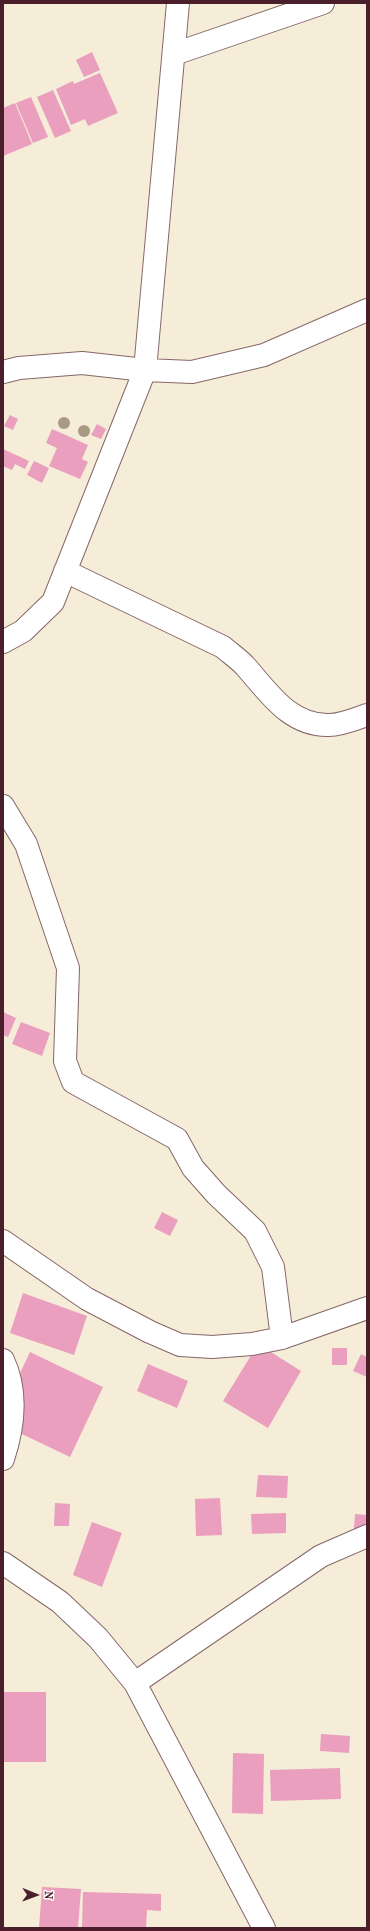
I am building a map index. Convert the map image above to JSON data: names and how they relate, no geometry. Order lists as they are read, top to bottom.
{
  "north": "right"
}
